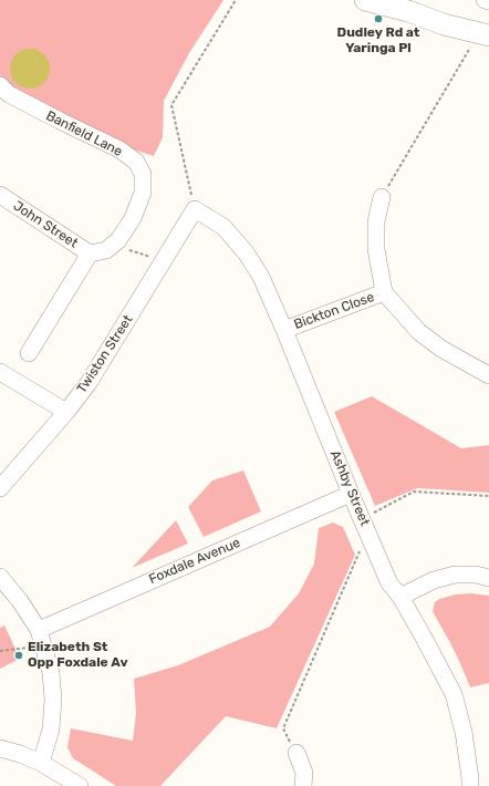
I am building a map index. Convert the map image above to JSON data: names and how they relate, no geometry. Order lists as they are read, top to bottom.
{
  "streets": {
    "street": [
      "Banfield Lane",
      "John Street",
      "Bickton Close",
      "Twiston Street",
      "Ashby Street",
      "Foxdale Avenue"
    ]
  },
  "crossings": [
    ["Banfield Lane", "John Street"],
    ["Bickton Close", "Ashby Street"],
    ["Twiston Street", "Ashby Street"],
    ["Ashby Street", "Foxdale Avenue"]
  ],
  "places": ["Dudley Rd at Yaringa Pl", "Elizabeth St Opp Foxdale Av"]
}
